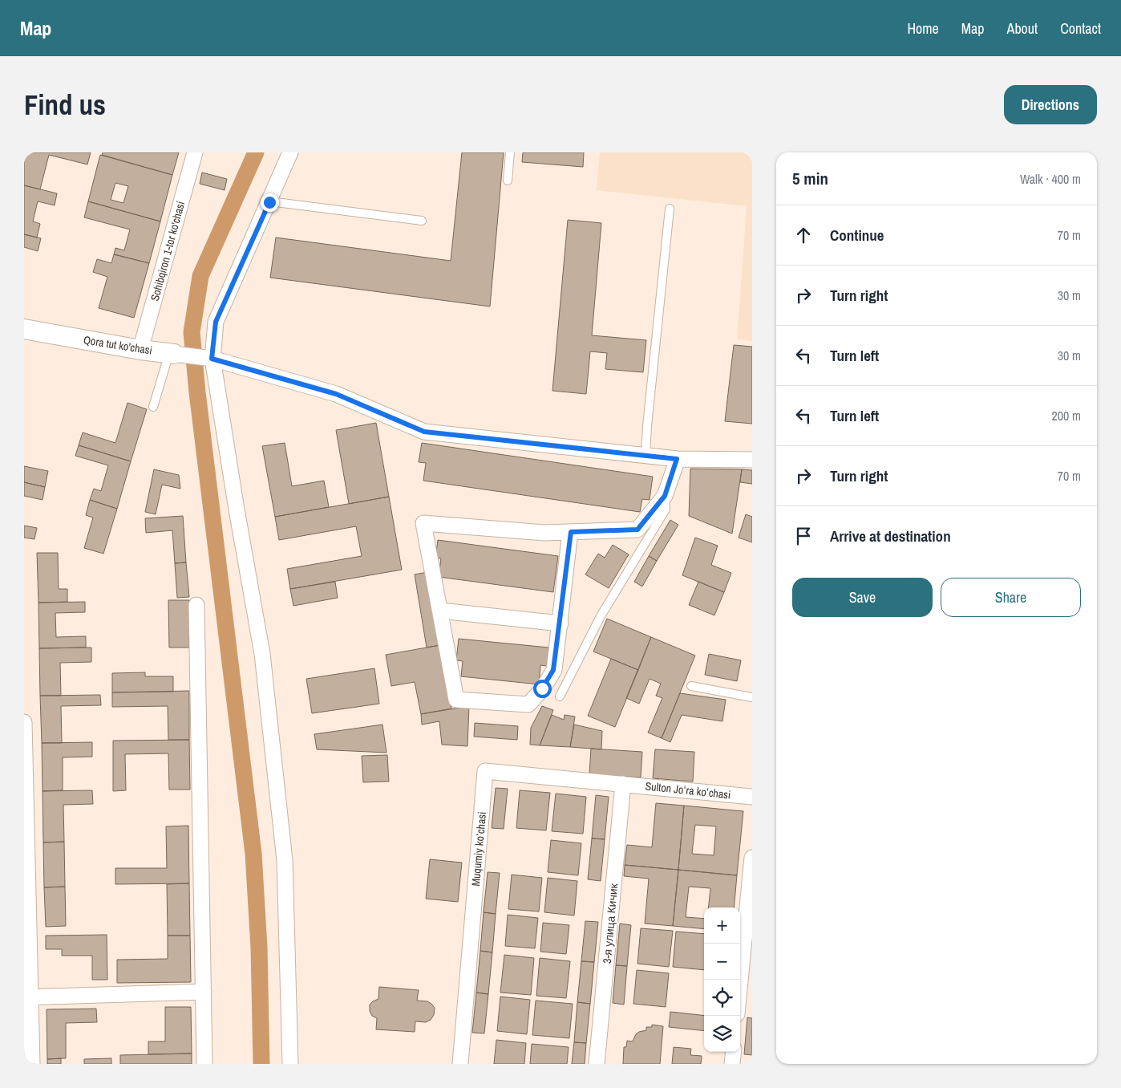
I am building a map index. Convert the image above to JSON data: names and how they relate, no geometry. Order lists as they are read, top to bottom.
{
  "streets": {
    "street": [
      "Sohibqiron 1-tor ko'chasi",
      "Qora tut ko'chasi",
      "Sulton Joʻra koʻchasi",
      "Muqumiy koʻchasi",
      "3-я улица Кичик"
    ]
  },
  "crossings": [
    ["Sohibqiron 1-tor ko'chasi", "Qora tut ko'chasi"],
    ["Sulton Joʻra koʻchasi", "Muqumiy koʻchasi"],
    ["Sulton Joʻra koʻchasi", "3-я улица Кичик"],
    ["Muqumiy koʻchasi", "3-я улица Кичик"]
  ],
  "page": {
    "header": "Map",
    "nav": [
      "Home",
      "Map",
      "About",
      "Contact"
    ],
    "buttons": [
      "Directions",
      ["Save", "Share"]
    ],
    "title": "Find us",
    "heading": ["5 min", "Walk · 400 m"],
    "list": [
      ["Continue", "70 m"],
      ["Turn right", "30 m"],
      ["Turn left", "30 m"],
      ["Turn left", "200 m"],
      ["Turn right", "70 m"],
      "Arrive at destination"
    ],
    "map_buttons": ["+", "−"]
  }
}
